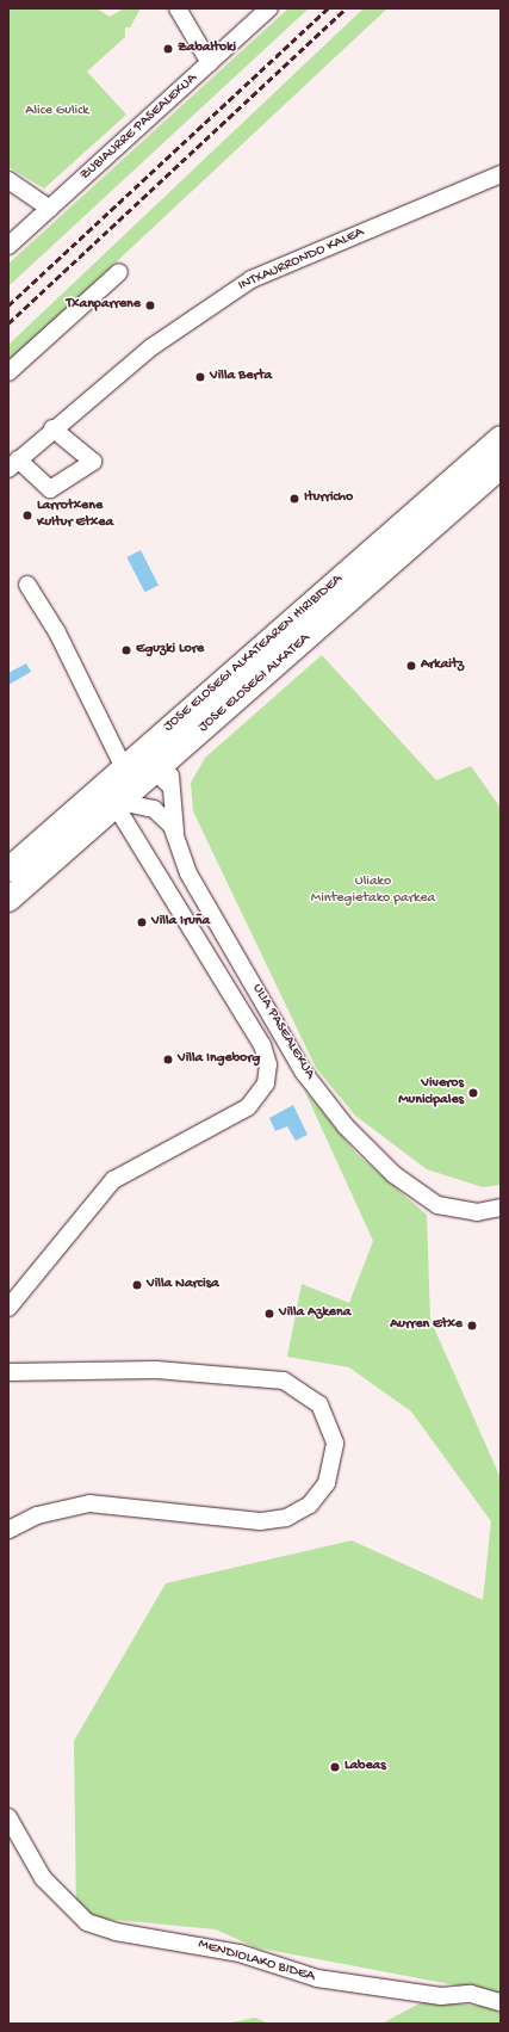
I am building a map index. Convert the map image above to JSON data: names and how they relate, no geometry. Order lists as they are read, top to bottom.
{
  "streets": {
    "main road": ["JOSE ELOSEGI ALKATEAREN HIRIBIDEA", "JOSE ELOSEGI ALKATEA"],
    "street": [
      "ZUBIAURRE PASEALEKUA",
      "INTXAURRONDO KALEA",
      "ULIA PASEALEKUA",
      "MENDIOLAKO BIDEA"
    ]
  },
  "crossings": [
    ["JOSE ELOSEGI ALKATEA", "ULIA PASEALEKUA"]
  ],
  "parks": ["Alice Gulick", "Uliako Mintegietako parkea"],
  "places": [
    "Zabaltoki",
    "Txanparrene",
    "Villa Berta",
    "Iturricho",
    "Larrotxene Kultur Etxea",
    "Eguzki Lore",
    "Arkaitz",
    "Villa Iruña",
    "Villa Ingeborg",
    "Viveros Municipales",
    "Villa Narcisa",
    "Villa Azkena",
    "Aurren Etxe",
    "Labeas"
  ]
}
